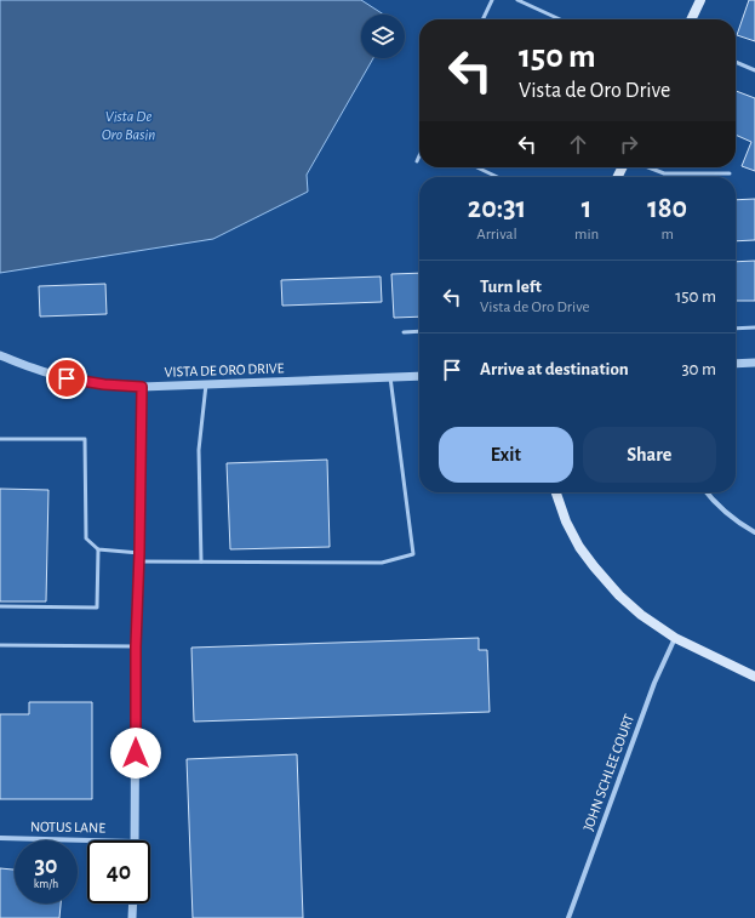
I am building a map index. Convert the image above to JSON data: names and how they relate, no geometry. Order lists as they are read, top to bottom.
{
  "streets": {
    "street": ["VISTA DE ORO DRIVE", "JOHN SCHLEE COURT", "NOTUS LANE"]
  },
  "water": ["Vista De Oro Basin"],
  "page": {
    "turn": ["150 m", "Vista de Oro Drive"],
    "eta": [
      "20:31",
      "Arrival",
      "1",
      "min",
      "180",
      "m"
    ],
    "list": [
      {
        "name": "Turn left",
        "note": "Vista de Oro Drive",
        "value": "150 m"
      },
      {
        "name": "Arrive at destination",
        "value": "30 m"
      }
    ],
    "buttons": ["Exit", "Share"],
    "speed": "30 km/h",
    "limit": "40"
  }
}
